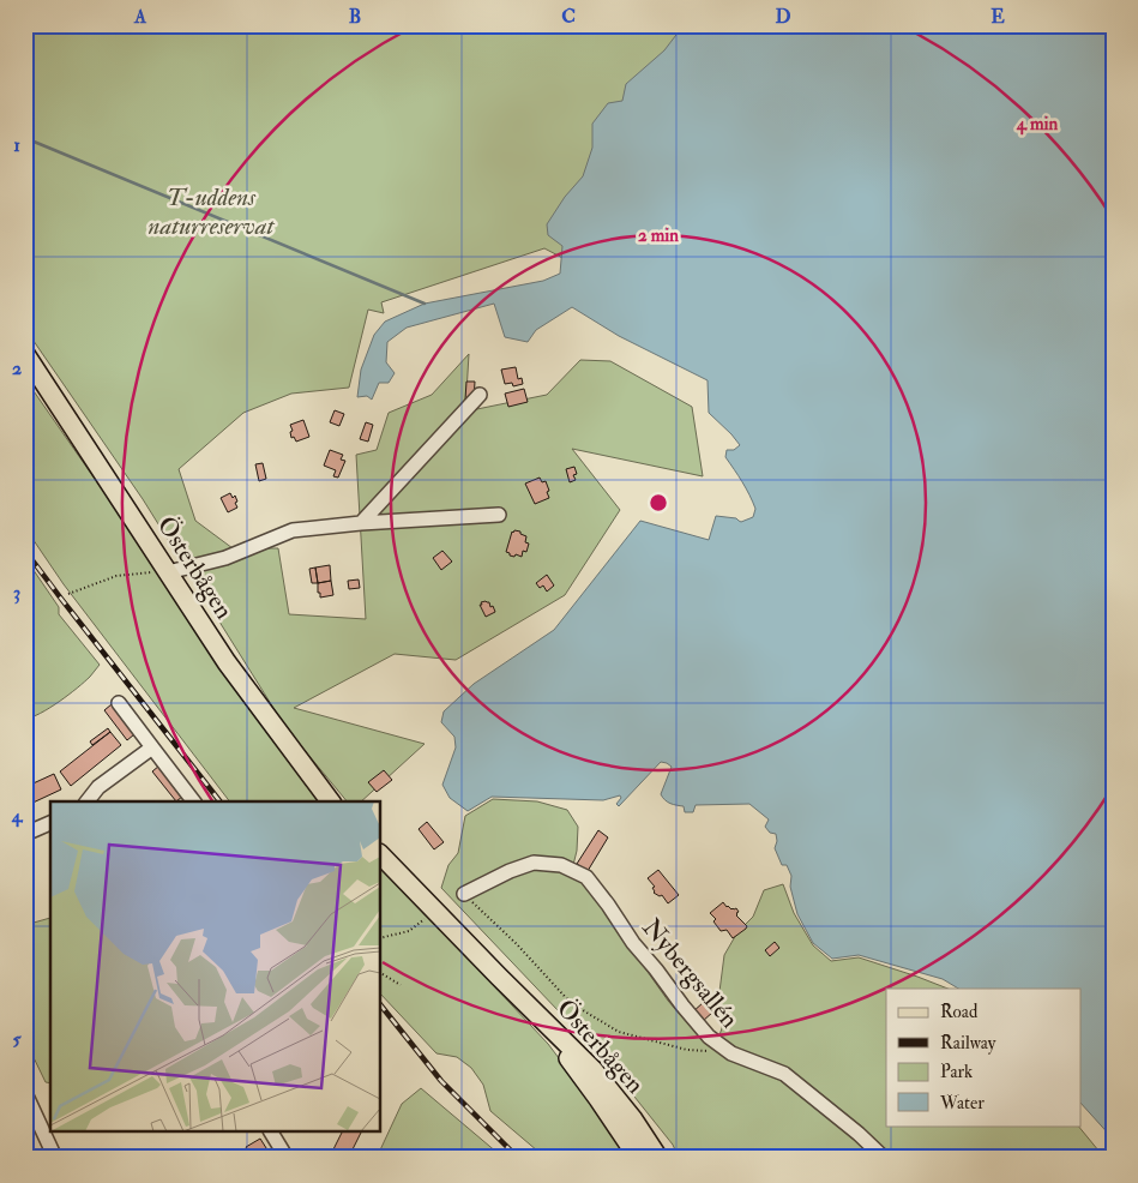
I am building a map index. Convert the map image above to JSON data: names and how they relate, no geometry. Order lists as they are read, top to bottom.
{
  "streets": {
    "main road": ["Österbågen"],
    "street": ["Nybergsallén"]
  },
  "parks": ["T-uddens naturreservat"],
  "legend": [
    "Road",
    "Railway",
    "Park",
    "Water"
  ],
  "grid": {
    "columns": [
      "A",
      "B",
      "C",
      "D",
      "E"
    ],
    "rows": [
      "1",
      "2",
      "3",
      "4",
      "5"
    ]
  },
  "rings": ["4 min", "2 min"]
}
